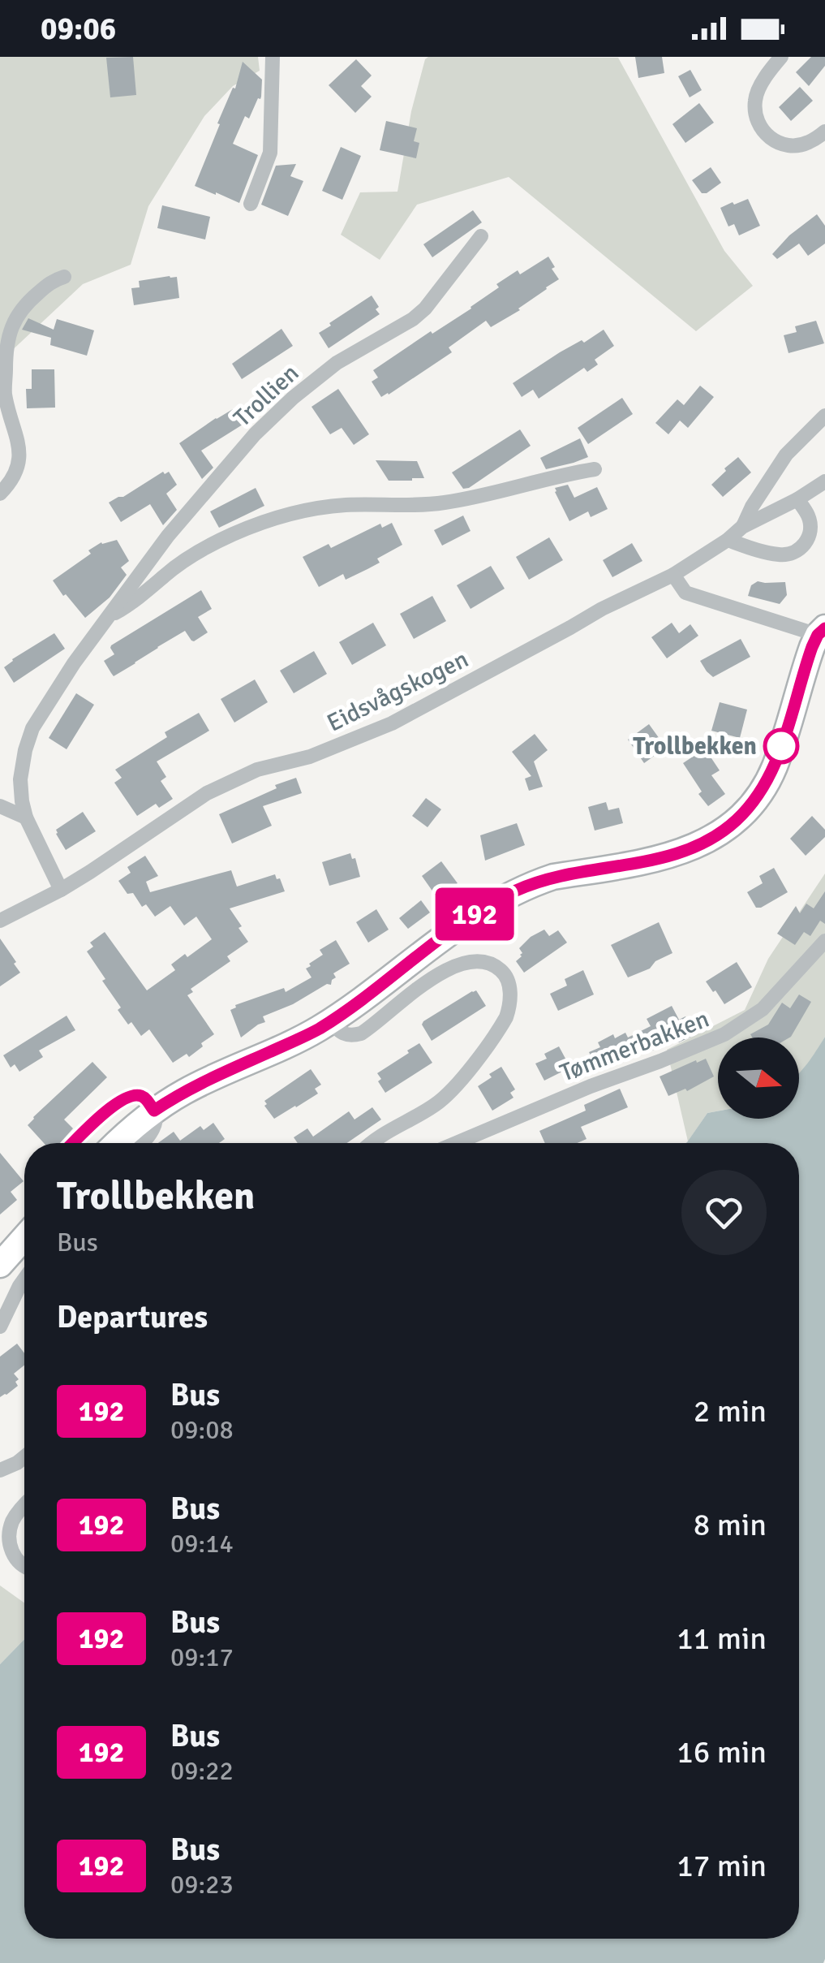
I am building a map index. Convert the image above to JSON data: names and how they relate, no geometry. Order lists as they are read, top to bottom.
{
  "streets": {
    "street": ["Trollien", "Eidsvågskogen", "Tømmerbakken"]
  },
  "crossings": [
    ["Trollien", "Eidsvågskogen"]
  ],
  "places": ["Trollbekken"],
  "lines": ["bus line 192"],
  "north": "right",
  "page": {
    "status": "09:06",
    "on_map": "192",
    "heading": [
      ["Trollbekken", "Bus"],
      "Departures"
    ],
    "list": [
      {
        "mark": "192",
        "name": "Bus",
        "note": "09:08",
        "value": "2 min"
      },
      {
        "mark": "192",
        "name": "Bus",
        "note": "09:14",
        "value": "8 min"
      },
      {
        "mark": "192",
        "name": "Bus",
        "note": "09:17",
        "value": "11 min"
      },
      {
        "mark": "192",
        "name": "Bus",
        "note": "09:22",
        "value": "16 min"
      },
      {
        "mark": "192",
        "name": "Bus",
        "note": "09:23",
        "value": "17 min"
      }
    ]
  }
}
